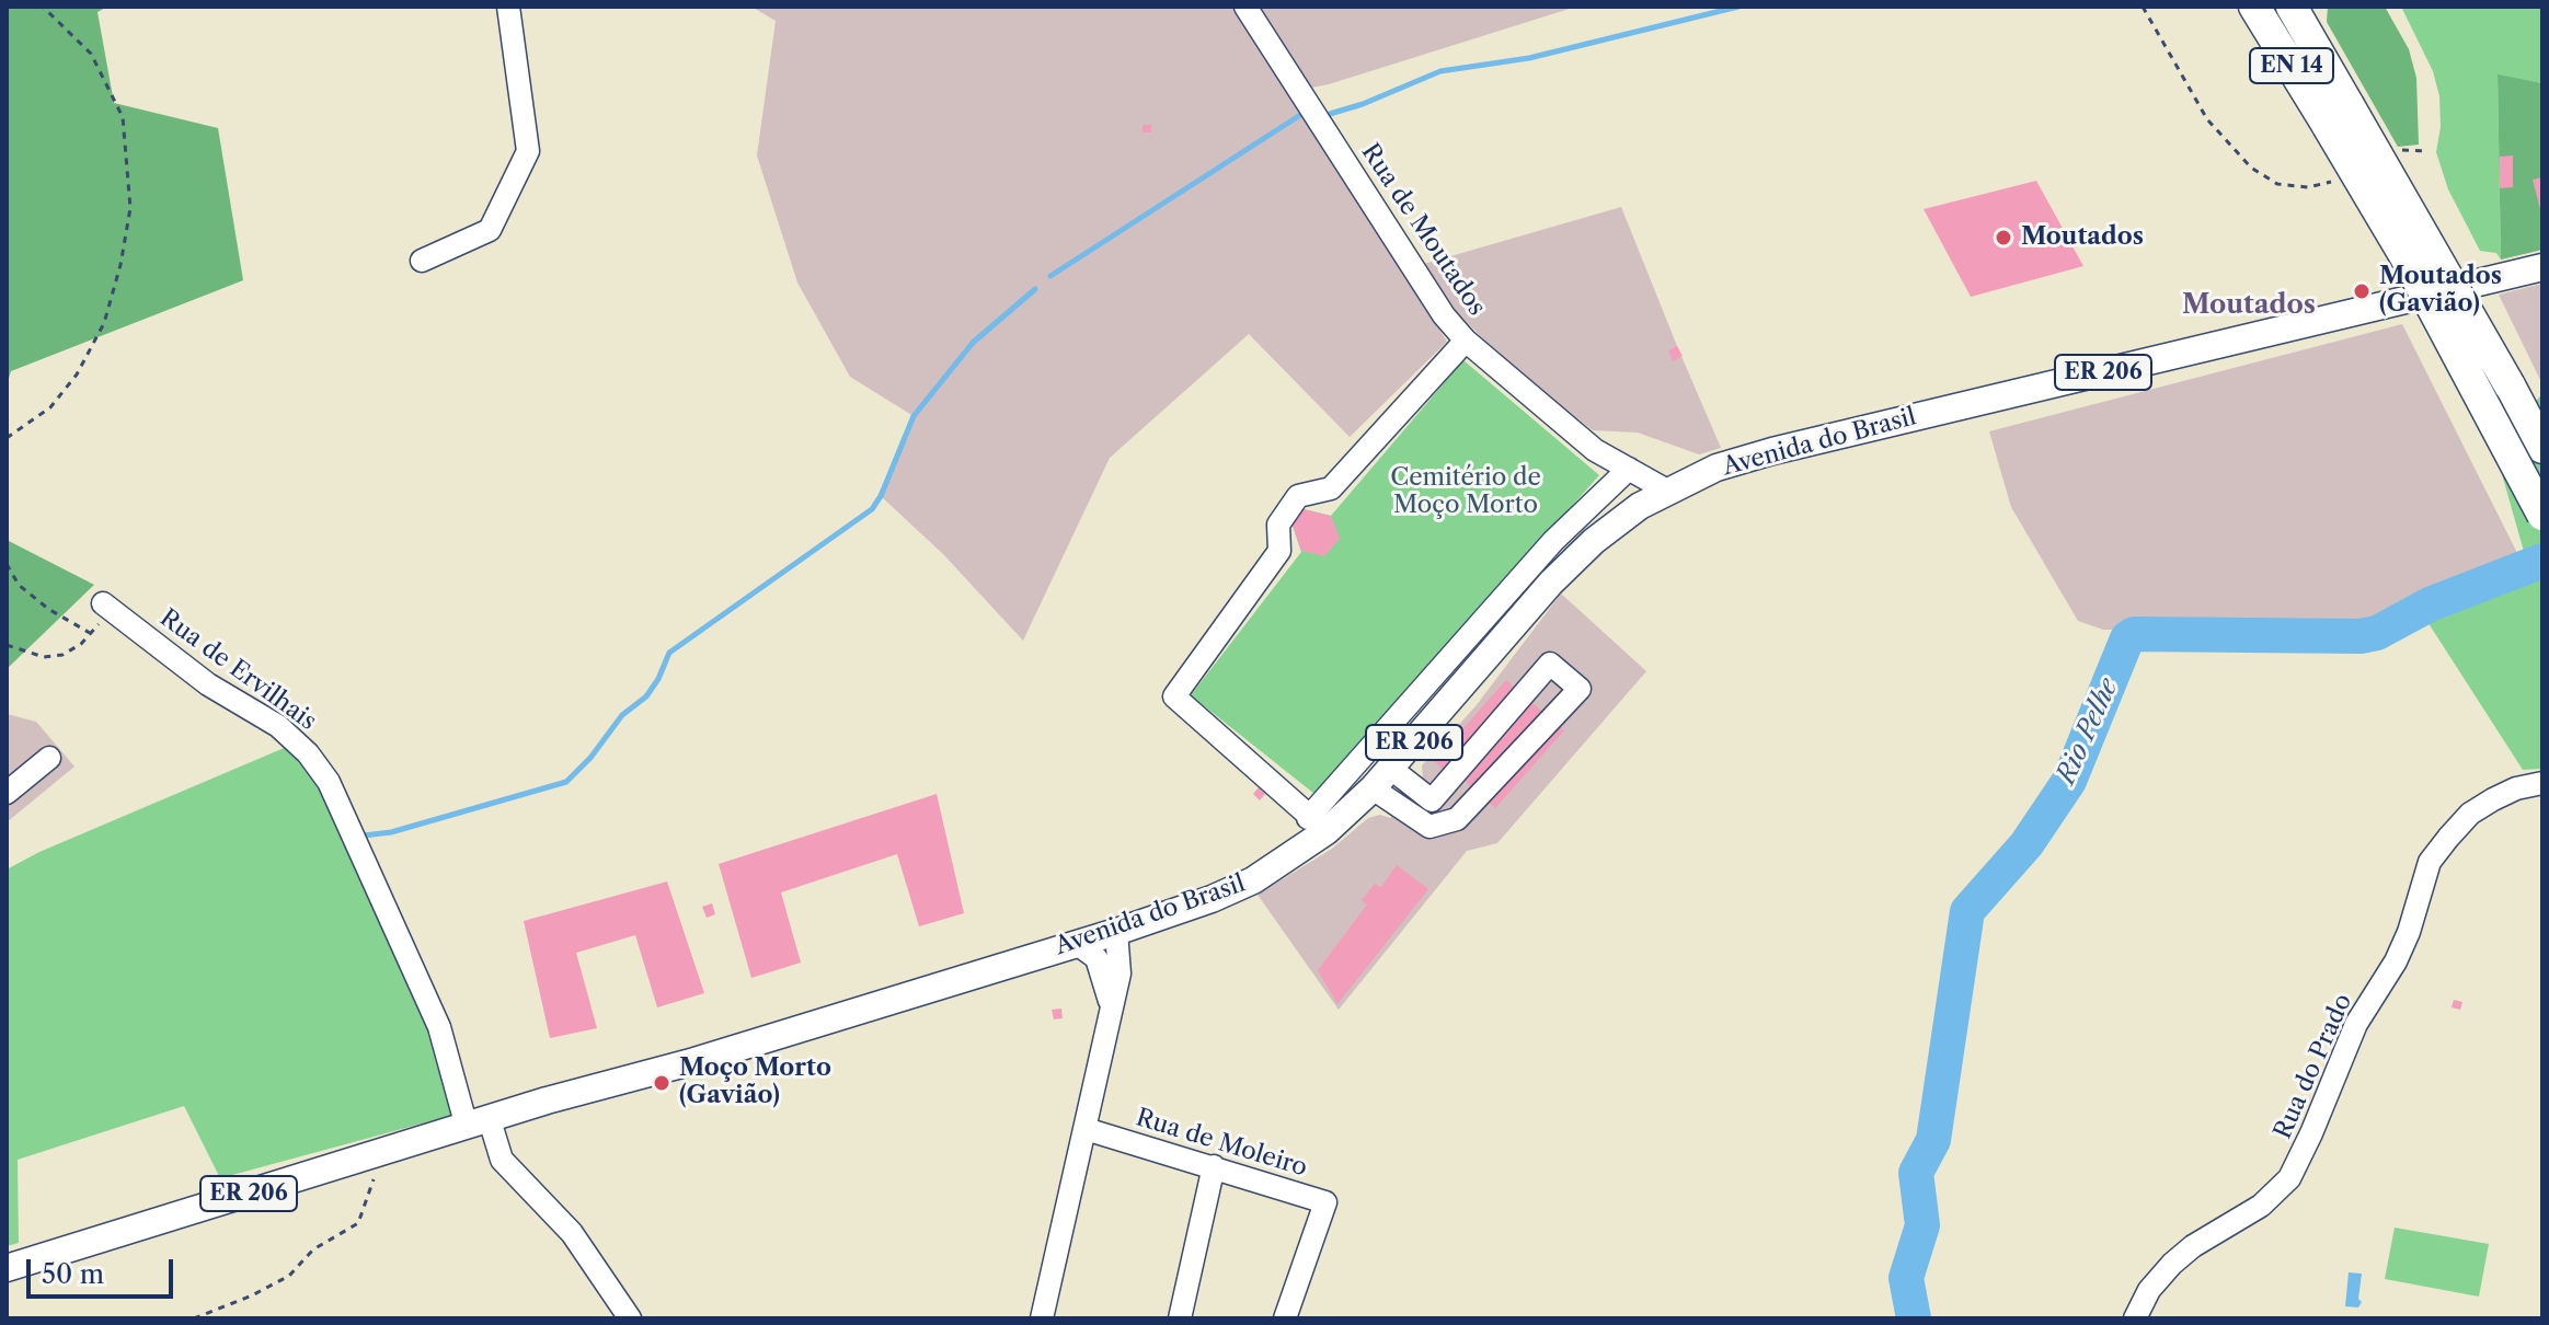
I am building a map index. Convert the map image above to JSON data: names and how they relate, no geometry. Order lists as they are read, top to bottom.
{
  "streets": {
    "highway": ["EN 14"],
    "main road": ["ER 206", "Avenida do Brasil"],
    "street": [
      "Rua de Moutados",
      "Rua de Ervilhais",
      "Rua do Prado",
      "Rua de Moleiro"
    ]
  },
  "crossings": [
    ["Rua de Moutados", "Avenida do Brasil"],
    ["ER 206", "Avenida do Brasil"],
    ["ER 206", "Rua de Ervilhais"],
    ["Avenida do Brasil", "Rua de Ervilhais"]
  ],
  "districts": ["Moutados"],
  "water": ["Rio Pelhe"],
  "parks": ["Cemitério de Moço Morto"],
  "places": ["Moutados", "Moutados (Gavião)", "Moço Morto (Gavião)"],
  "scale_bar": "50 m"
}
